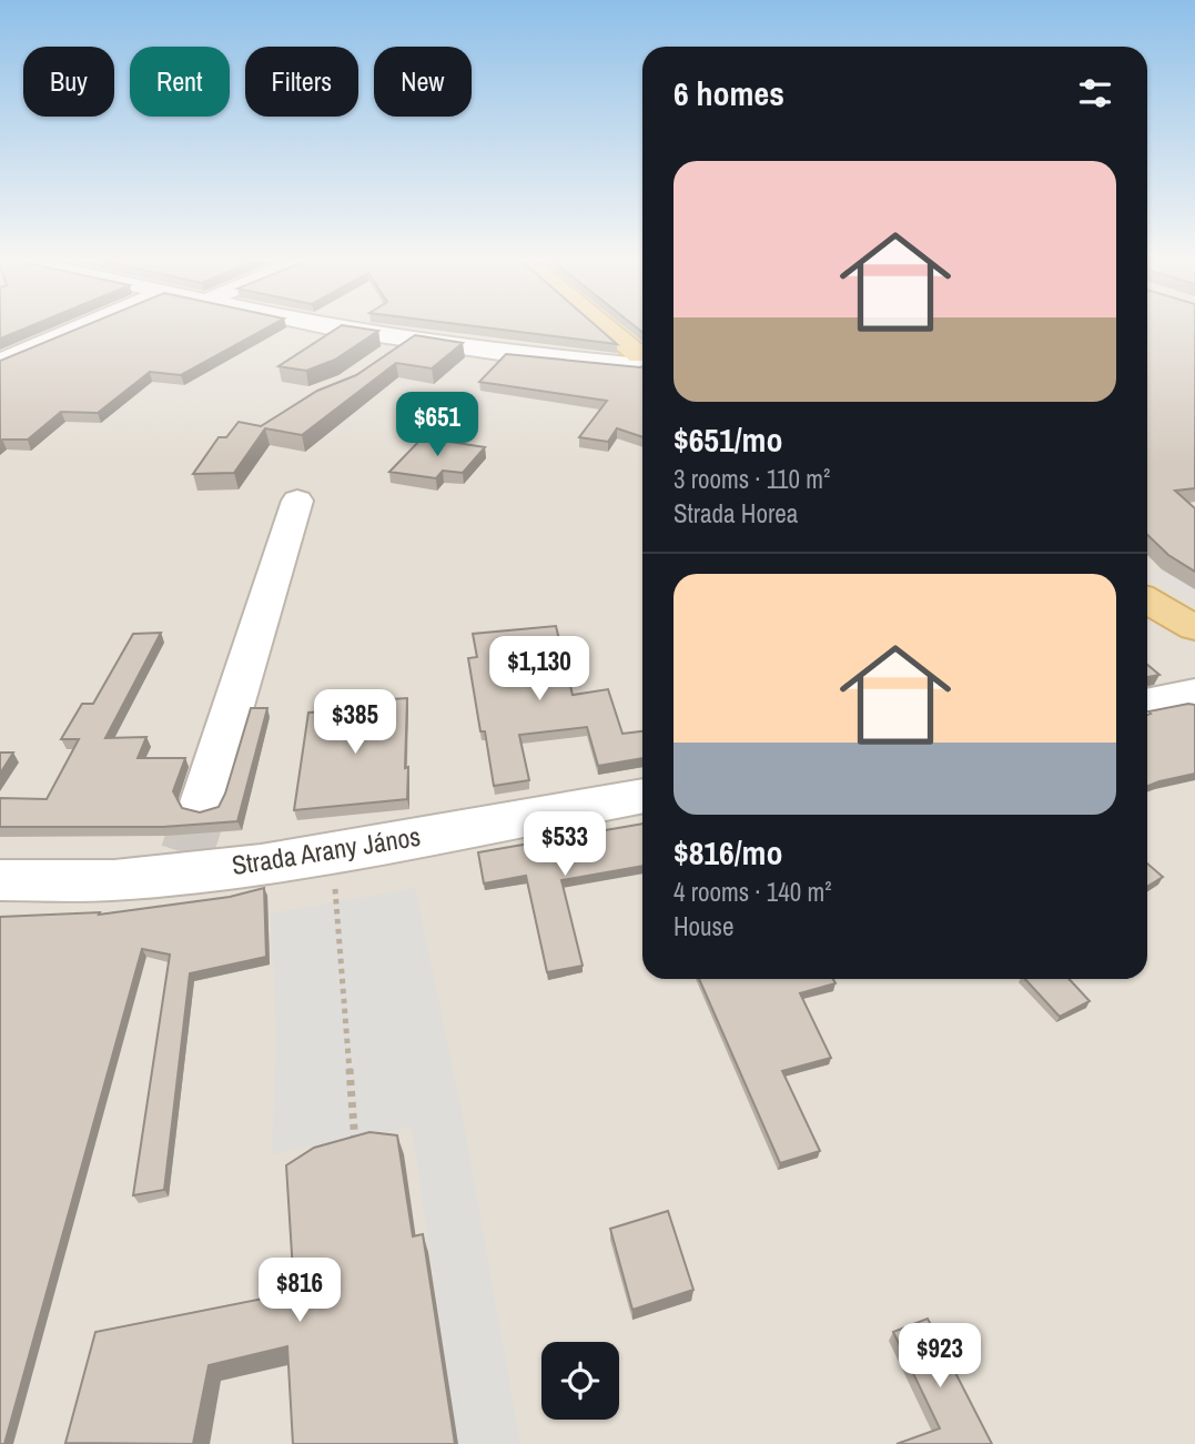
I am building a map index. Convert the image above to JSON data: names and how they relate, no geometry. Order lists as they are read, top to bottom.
{
  "streets": {
    "street": ["Strada Arany János"]
  },
  "page": {
    "chip": [
      "Buy",
      "Rent",
      "Filters",
      "New"
    ],
    "heading": "6 homes",
    "list": [
      {
        "name": "$651/mo",
        "note": "3 rooms · 110 m² · Strada Horea"
      },
      {
        "name": "$816/mo",
        "note": "4 rooms · 140 m² · House"
      }
    ],
    "price": [
      "$651",
      "$1,130",
      "$385",
      "$533",
      "$816",
      "$923"
    ]
  }
}
